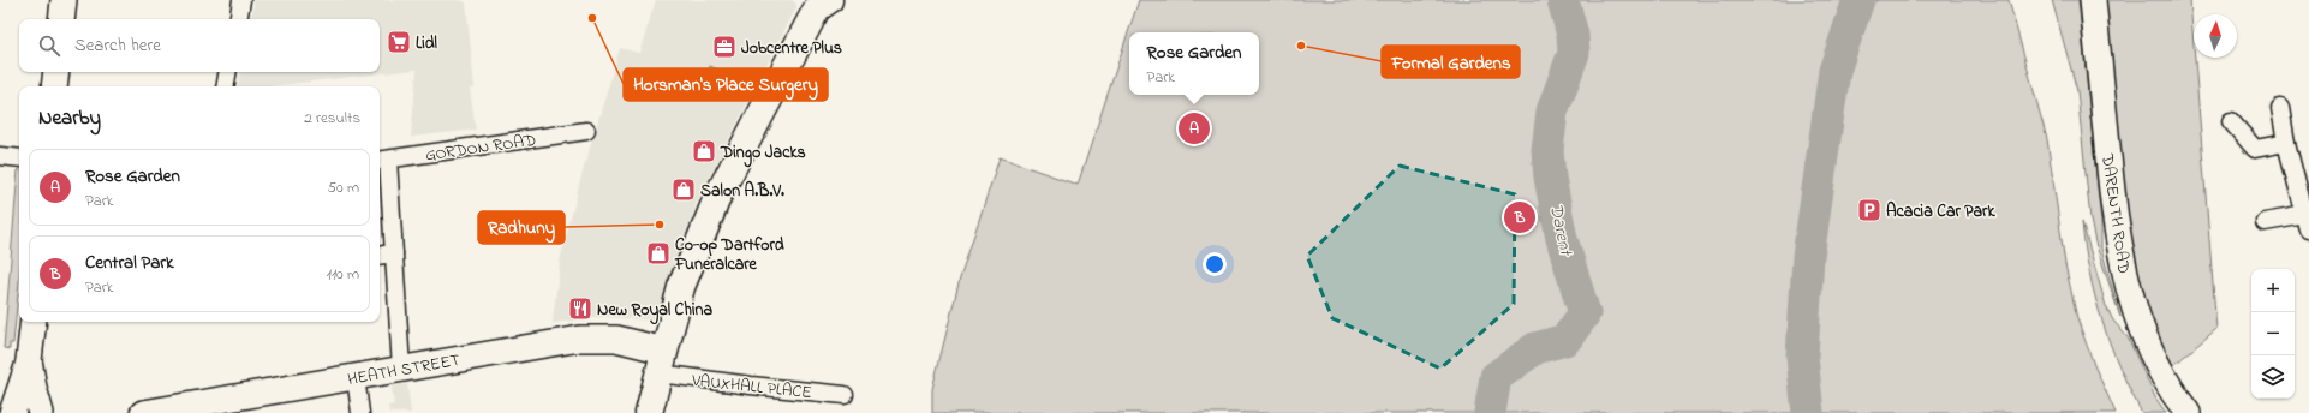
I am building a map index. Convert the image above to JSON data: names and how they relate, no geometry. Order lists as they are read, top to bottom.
{
  "streets": {
    "street": [
      "GORDON ROAD",
      "DARENTH ROAD",
      "HEATH STREET",
      "VAUXHALL PLACE"
    ]
  },
  "crossings": [
    ["HEATH STREET", "VAUXHALL PLACE"]
  ],
  "water": ["Darent"],
  "places": {
    "other": ["Horsman's Place Surgery", "Formal Gardens", "Radhuny"],
    "supermarket": ["Lidl"],
    "office": ["Jobcentre Plus"],
    "shop": ["Dingo Jacks", "Salon A.B.V.", "Co-op Dartford Funeralcare"],
    "parking": ["Acacia Car Park"],
    "restaurant": ["New Royal China"]
  },
  "north": "top",
  "page": {
    "search": "Search here",
    "popup": ["Rose Garden", "Park"],
    "heading": ["Nearby", "2 results"],
    "pins": ["A", "B"],
    "list": [
      {
        "mark": "A",
        "name": "Rose Garden",
        "note": "Park",
        "value": "50 m"
      },
      {
        "mark": "B",
        "name": "Central Park",
        "note": "Park",
        "value": "110 m"
      }
    ],
    "map_buttons": ["+", "−"]
  }
}
